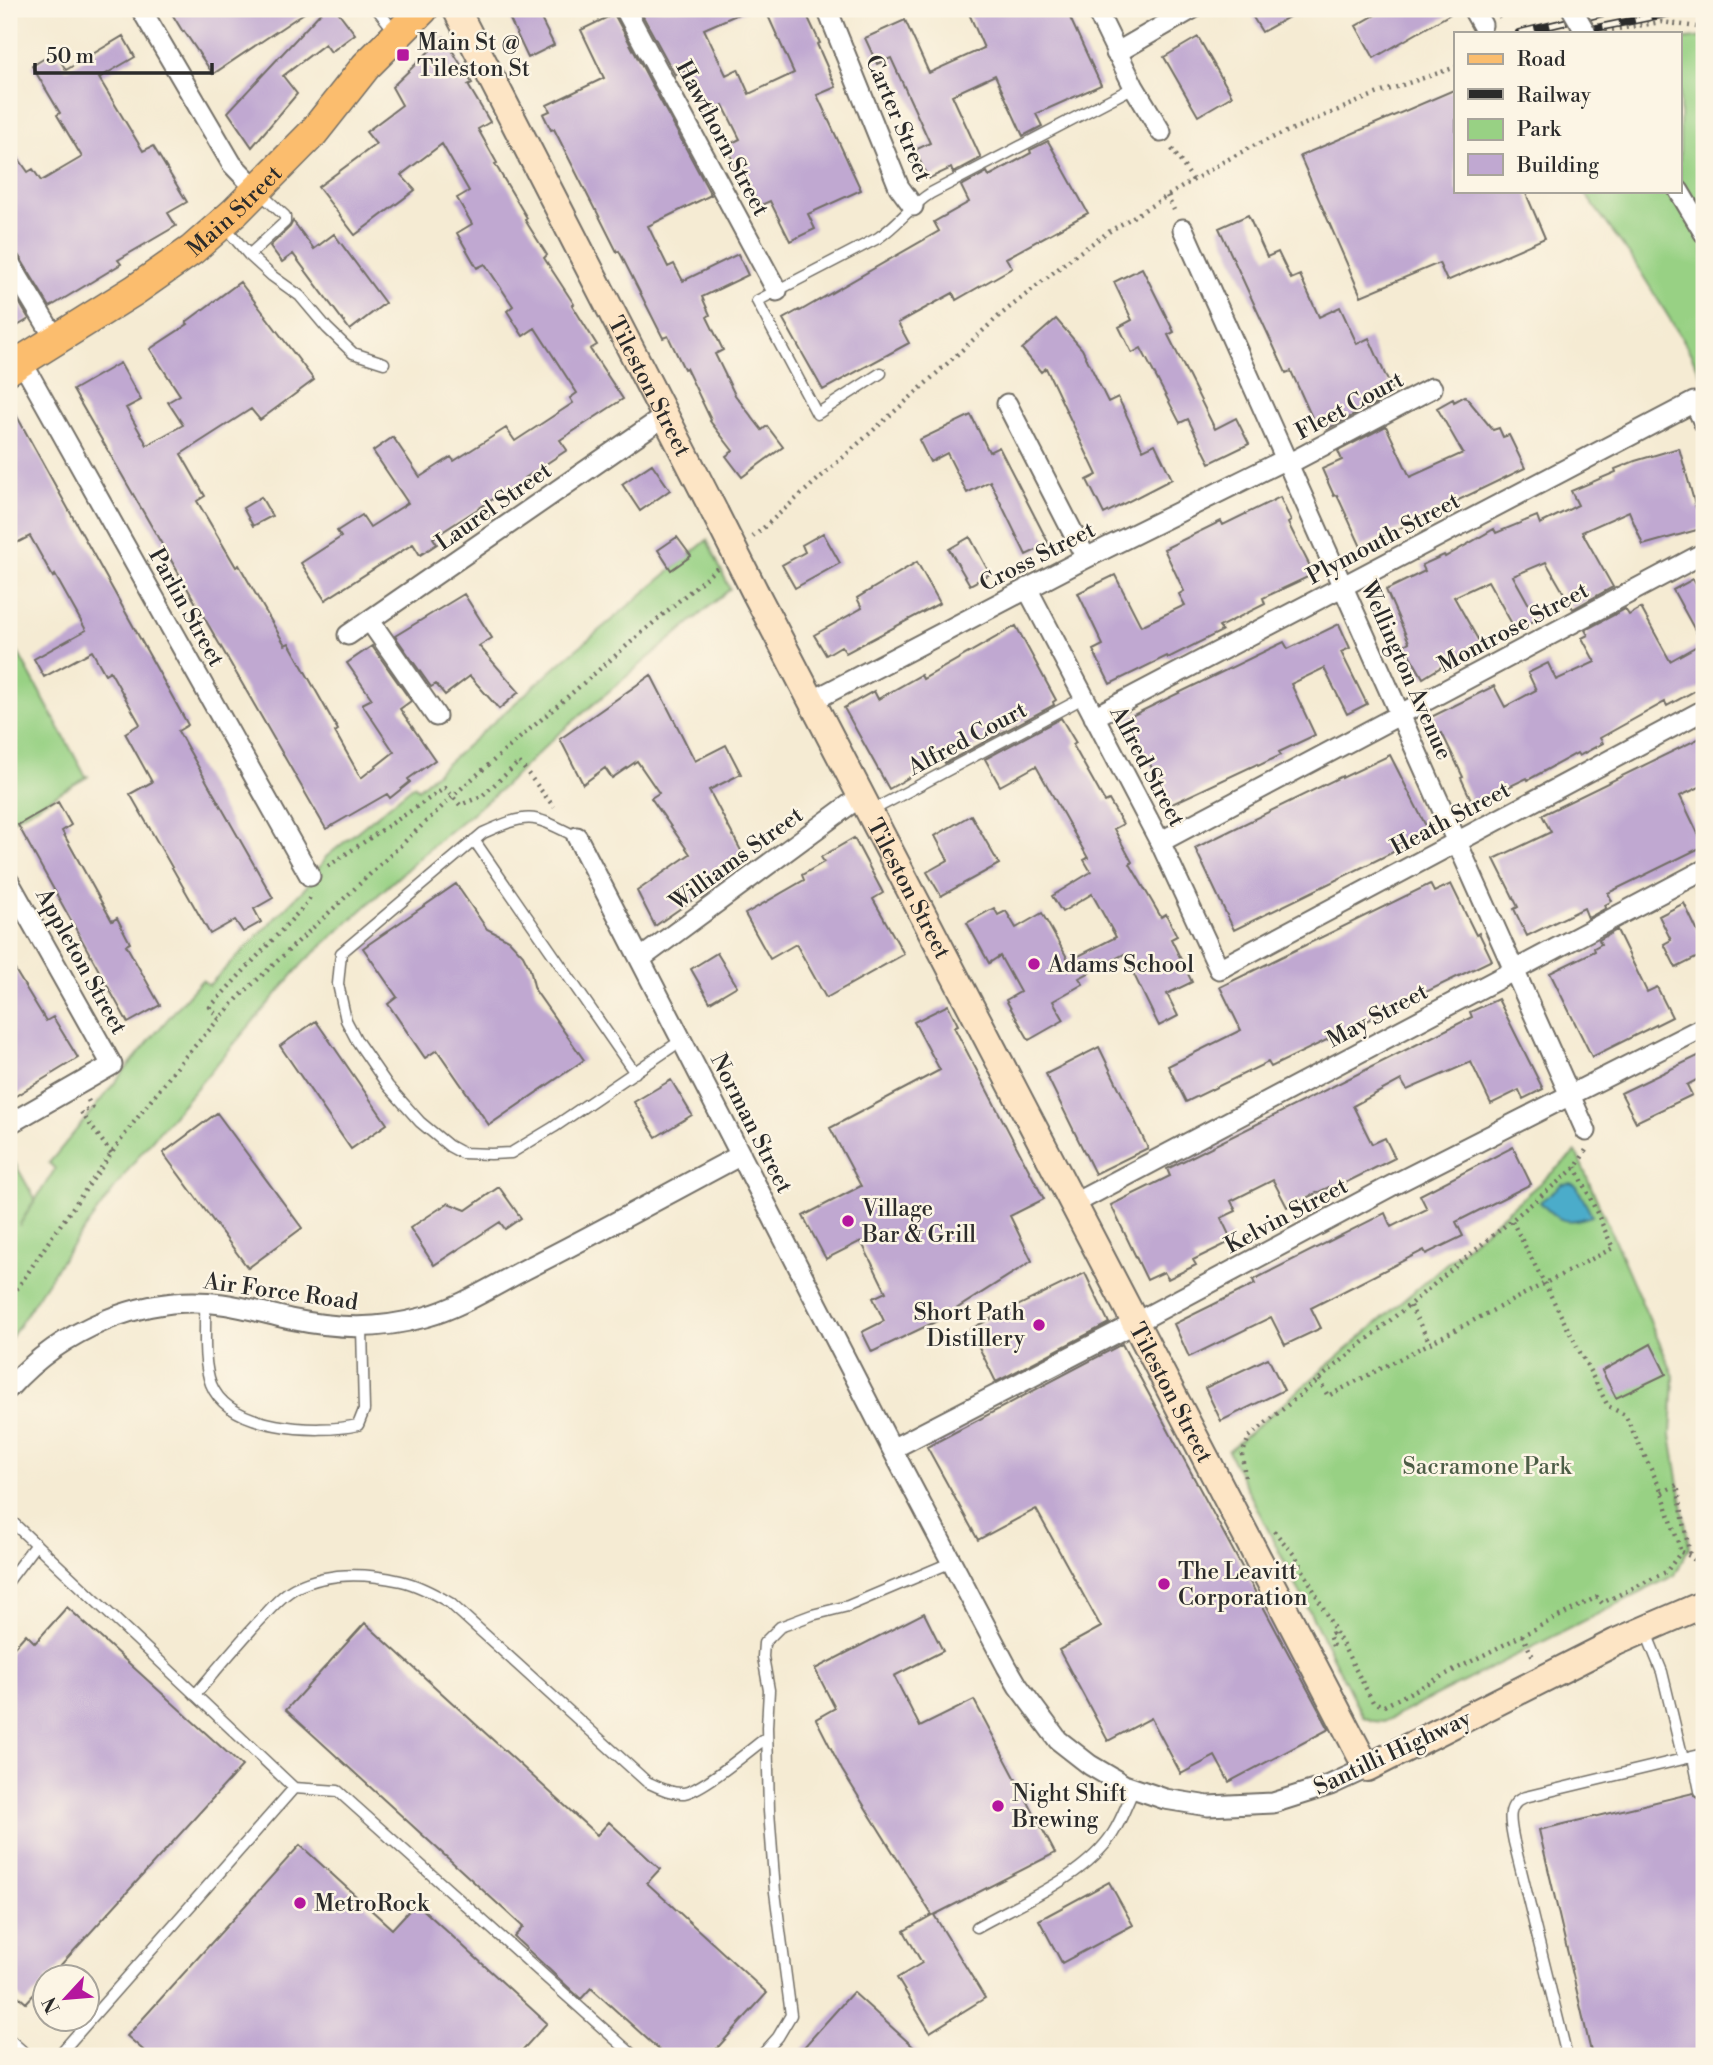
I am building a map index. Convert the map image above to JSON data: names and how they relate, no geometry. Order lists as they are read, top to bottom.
{
  "streets": {
    "main road": ["Main Street", "Tileston Street", "Santilli Highway"],
    "street": [
      "Carter Street",
      "Hawthorn Street",
      "Fleet Court",
      "Laurel Street",
      "Plymouth Street",
      "Cross Street",
      "Parlin Street",
      "Montrose Street",
      "Wellington Avenue",
      "Alfred Street",
      "Heath Street",
      "Williams Street",
      "Appleton Street",
      "May Street",
      "Norman Street",
      "Kelvin Street",
      "Air Force Road"
    ],
    "lane": ["Alfred Court"]
  },
  "crossings": [
    ["Main Street", "Parlin Street"],
    ["Tileston Street", "Laurel Street"],
    ["Tileston Street", "Cross Street"],
    ["Tileston Street", "Alfred Court"],
    ["Tileston Street", "Williams Street"],
    ["Tileston Street", "May Street"],
    ["Tileston Street", "Kelvin Street"],
    ["Tileston Street", "Santilli Highway"],
    ["Fleet Court", "Cross Street"],
    ["Fleet Court", "Wellington Avenue"],
    ["Plymouth Street", "Wellington Avenue"],
    ["Plymouth Street", "Alfred Street"],
    ["Cross Street", "Wellington Avenue"],
    ["Cross Street", "Alfred Street"],
    ["Montrose Street", "Wellington Avenue"],
    ["Montrose Street", "Alfred Street"],
    ["Wellington Avenue", "Heath Street"],
    ["Wellington Avenue", "May Street"],
    ["Wellington Avenue", "Kelvin Street"],
    ["Alfred Court", "Alfred Street"],
    ["Alfred Court", "Williams Street"],
    ["Alfred Street", "Heath Street"],
    ["Williams Street", "Norman Street"],
    ["Norman Street", "Kelvin Street"],
    ["Norman Street", "Air Force Road"],
    ["Norman Street", "Santilli Highway"]
  ],
  "parks": ["Sacramone Park"],
  "places": {
    "transit": ["Main St @ Tileston St"],
    "other": [
      "Adams School",
      "Village Bar & Grill",
      "Short Path Distillery",
      "The Leavitt Corporation",
      "Night Shift Brewing",
      "MetroRock"
    ]
  },
  "legend": [
    "Road",
    "Railway",
    "Park",
    "Building"
  ],
  "scale_bar": "50 m",
  "north": "bottom left"
}
